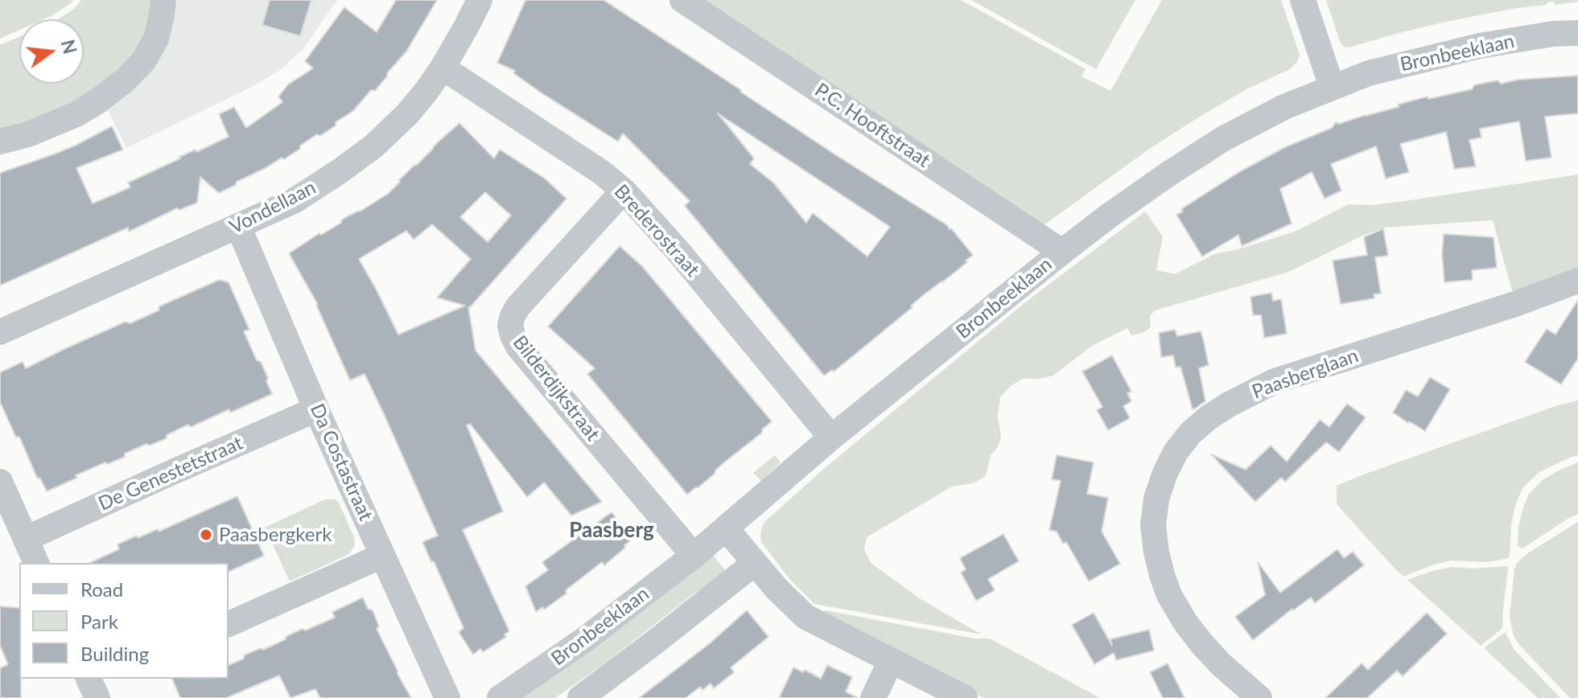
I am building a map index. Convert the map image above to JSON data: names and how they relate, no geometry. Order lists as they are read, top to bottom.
{
  "streets": {
    "street": [
      "Bronbeeklaan",
      "P.C. Hooftstraat",
      "Vondellaan",
      "Brederostraat",
      "Paasberglaan",
      "Bilderdijkstraat",
      "Da Costastraat",
      "De Genestetstraat"
    ]
  },
  "crossings": [
    ["Bronbeeklaan", "P.C. Hooftstraat"],
    ["Bronbeeklaan", "Brederostraat"],
    ["Bronbeeklaan", "Bilderdijkstraat"],
    ["Vondellaan", "Brederostraat"],
    ["Vondellaan", "Da Costastraat"],
    ["Brederostraat", "Bilderdijkstraat"],
    ["Da Costastraat", "De Genestetstraat"]
  ],
  "districts": ["Paasberg"],
  "places": ["Paasbergkerk"],
  "legend": ["Road", "Park", "Building"],
  "north": "right"
}
